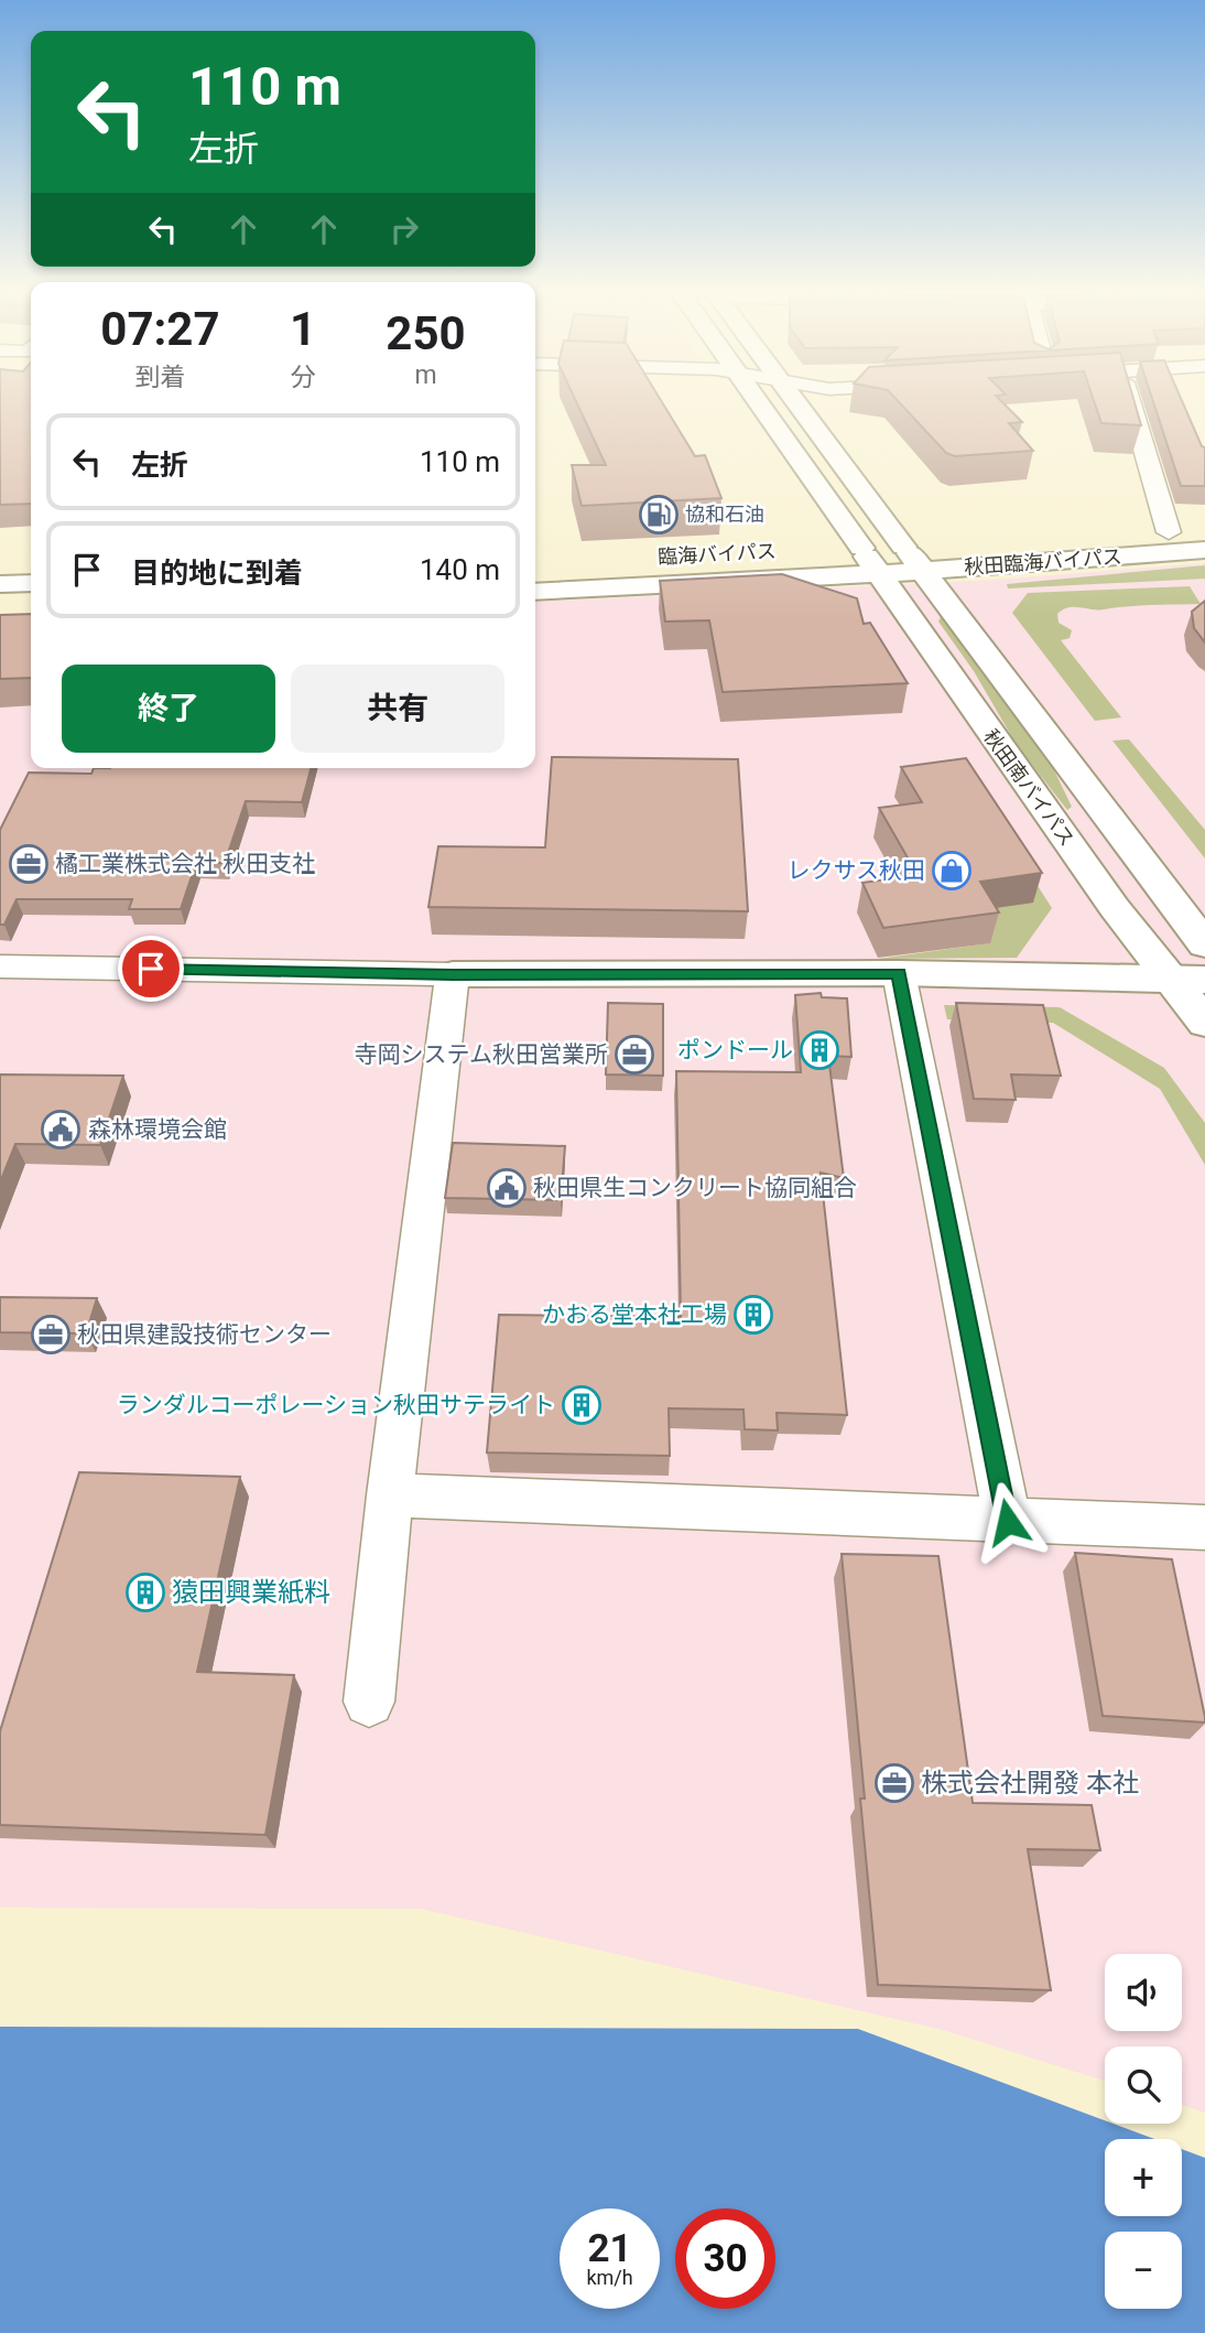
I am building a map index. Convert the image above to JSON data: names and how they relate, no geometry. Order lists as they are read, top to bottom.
{
  "streets": {
    "main road": ["臨海バイパス", "秋田臨海バイパス", "秋田南バイパス"]
  },
  "crossings": [
    ["臨海バイパス", "秋田臨海バイパス"],
    ["臨海バイパス", "秋田南バイパス"],
    ["秋田臨海バイパス", "秋田南バイパス"]
  ],
  "places": {
    "fuel station": ["協和石油"],
    "office": [
      "橘工業株式会社 秋田支社",
      "寺岡システム秋田営業所",
      "秋田県建設技術センター",
      "株式会社開發 本社"
    ],
    "shop": ["レクサス秋田"],
    "building": [
      "ポンドール",
      "かおる堂本社工場",
      "ランダルコーポレーション秋田サテライト",
      "猿田興業紙料"
    ],
    "public building": ["森林環境会館", "秋田県生コンクリート協同組合"]
  },
  "page": {
    "turn": ["110 m", "左折"],
    "eta": [
      "07:27",
      "到着",
      "1",
      "分",
      "250",
      "m"
    ],
    "list": [
      {
        "name": "左折",
        "value": "110 m"
      },
      {
        "name": "目的地に到着",
        "value": "140 m"
      }
    ],
    "buttons": ["終了", "共有"],
    "map_buttons": ["+", "−"],
    "speed": "21 km/h",
    "limit": "30"
  }
}
